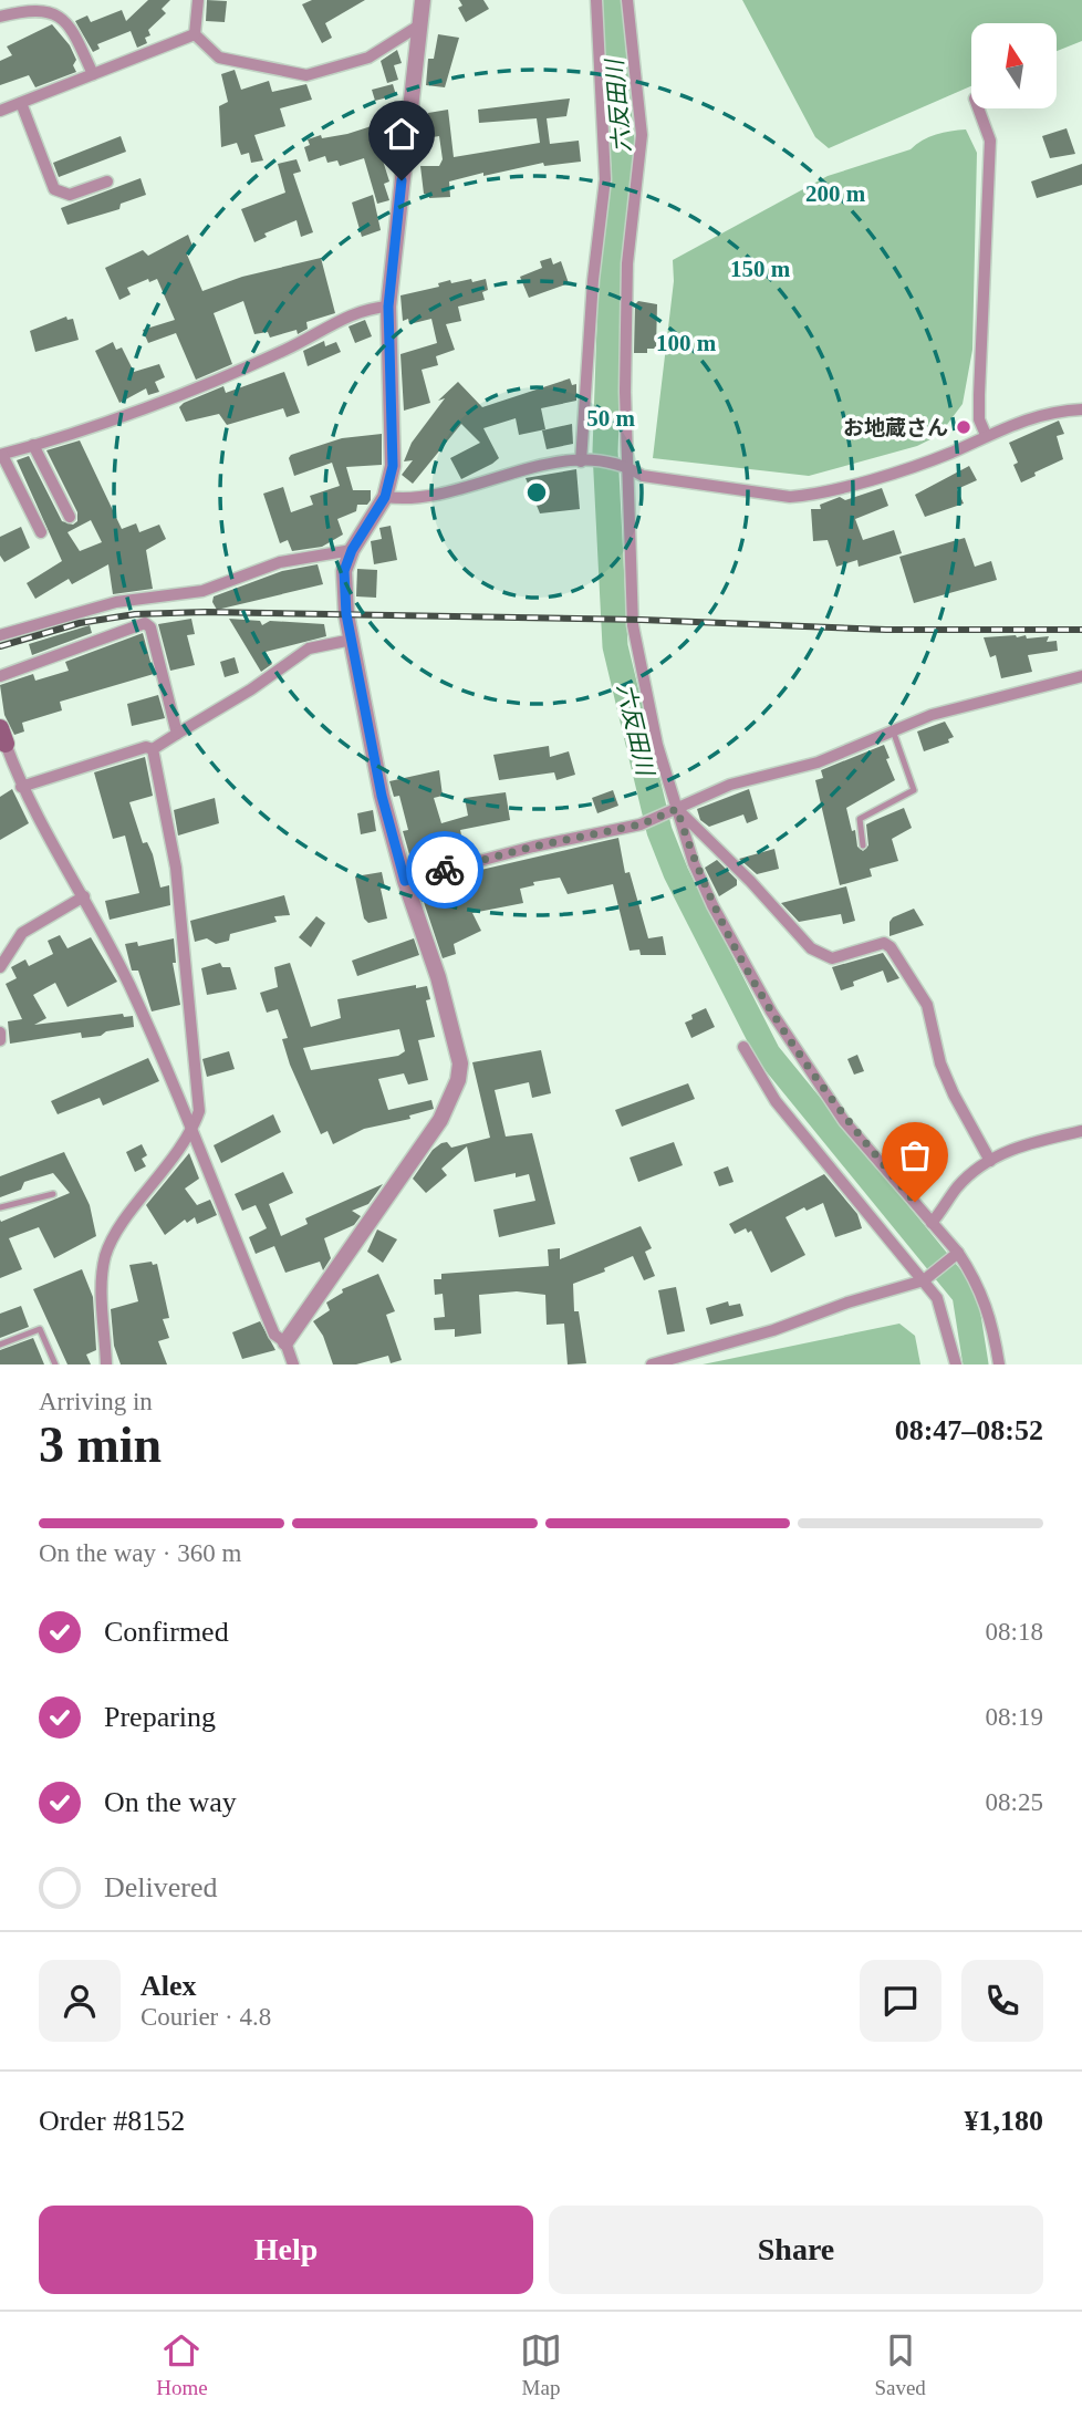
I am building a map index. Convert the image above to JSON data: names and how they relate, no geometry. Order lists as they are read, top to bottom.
{
  "water": ["六反田川"],
  "places": ["お地蔵さん"],
  "north": "top",
  "page": {
    "heading": ["3 min", "Arriving in", "08:47–08:52"],
    "panel": [
      "Alex",
      "Courier · 4.8",
      "Order #8152",
      "¥1,180"
    ],
    "bar": "On the way · 360 m",
    "list": [
      ["Confirmed", "08:18"],
      ["Preparing", "08:19"],
      ["On the way", "08:25"],
      "Delivered"
    ],
    "buttons": ["Help", "Share"],
    "tabs": ["Home", "Map", "Saved"]
  },
  "rings": [
    "200 m",
    "150 m",
    "100 m",
    "50 m"
  ]
}
